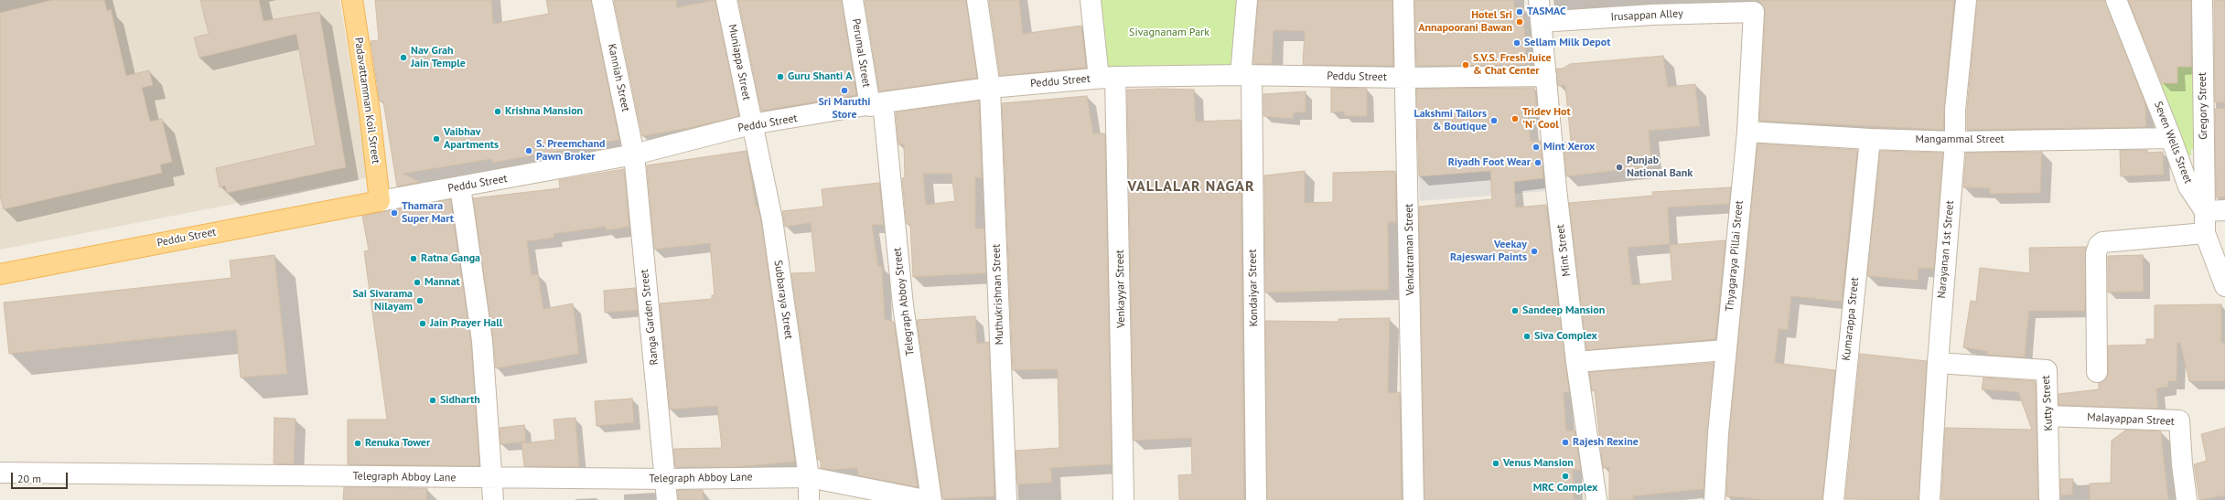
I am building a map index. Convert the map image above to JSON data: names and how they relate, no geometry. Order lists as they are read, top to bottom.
{
  "streets": {
    "main road": ["Peddu Street", "Padavattamman Koil Street"],
    "street": [
      "Irusappan Alley",
      "Perumal Street",
      "Muniappa Street",
      "Kanniah Street",
      "Gregory Street",
      "Mangammal Street",
      "Seven Wells Street",
      "Venkatraman Street",
      "Narayanan 1st Street",
      "Mint Street",
      "Thyagaraya Pillai Street",
      "Kondaiyar Street",
      "Venkayyar Street",
      "Muthukrishnan Street",
      "Subbaraya Street",
      "Telegraph Abboy Street",
      "Ranga Garden Street",
      "Kumarappa Street",
      "Kutty Street",
      "Malayappan Street",
      "Telegraph Abboy Lane"
    ]
  },
  "crossings": [
    ["Irusappan Alley", "Mint Street"],
    ["Irusappan Alley", "Thyagaraya Pillai Street"],
    ["Perumal Street", "Peddu Street"],
    ["Perumal Street", "Telegraph Abboy Street"],
    ["Muniappa Street", "Peddu Street"],
    ["Muniappa Street", "Subbaraya Street"],
    ["Peddu Street", "Kanniah Street"],
    ["Peddu Street", "Padavattamman Koil Street"],
    ["Peddu Street", "Venkatraman Street"],
    ["Peddu Street", "Mint Street"],
    ["Peddu Street", "Kondaiyar Street"],
    ["Peddu Street", "Venkayyar Street"],
    ["Peddu Street", "Muthukrishnan Street"],
    ["Peddu Street", "Subbaraya Street"],
    ["Peddu Street", "Telegraph Abboy Street"],
    ["Peddu Street", "Ranga Garden Street"],
    ["Kanniah Street", "Ranga Garden Street"],
    ["Gregory Street", "Seven Wells Street"],
    ["Mangammal Street", "Seven Wells Street"],
    ["Mangammal Street", "Narayanan 1st Street"],
    ["Mangammal Street", "Thyagaraya Pillai Street"],
    ["Mangammal Street", "Kumarappa Street"],
    ["Narayanan 1st Street", "Kutty Street"],
    ["Subbaraya Street", "Telegraph Abboy Lane"],
    ["Ranga Garden Street", "Telegraph Abboy Lane"],
    ["Kutty Street", "Malayappan Street"]
  ],
  "districts": ["VALLALAR NAGAR"],
  "parks": ["Sivagnanam Park"],
  "places": [
    "TASMAC",
    "Hotel Sri Annapoorani Bawan",
    "Sellam Milk Depot",
    "Nav Grah Jain Temple",
    "S.V.S. Fresh Juice & Chat Center",
    "Guru Shanti A",
    "Sri Maruthi Store",
    "Krishna Mansion",
    "Tridev Hot 'N' Cool",
    "Lakshmi Tailors & Boutique",
    "Vaibhav Apartments",
    "Mint Xerox",
    "S. Preemchand Pawn Broker",
    "Riyadh Foot Wear",
    "Punjab National Bank",
    "Thamara Super Mart",
    "Veekay Rajeswari Paints",
    "Ratna Ganga",
    "Mannat",
    "Sai Sivarama Nilayam",
    "Sandeep Mansion",
    "Jain Prayer Hall",
    "Siva Complex",
    "Sidharth",
    "Rajesh Rexine",
    "Renuka Tower",
    "Venus Mansion",
    "MRC Complex"
  ],
  "scale_bar": "20 m"
}
